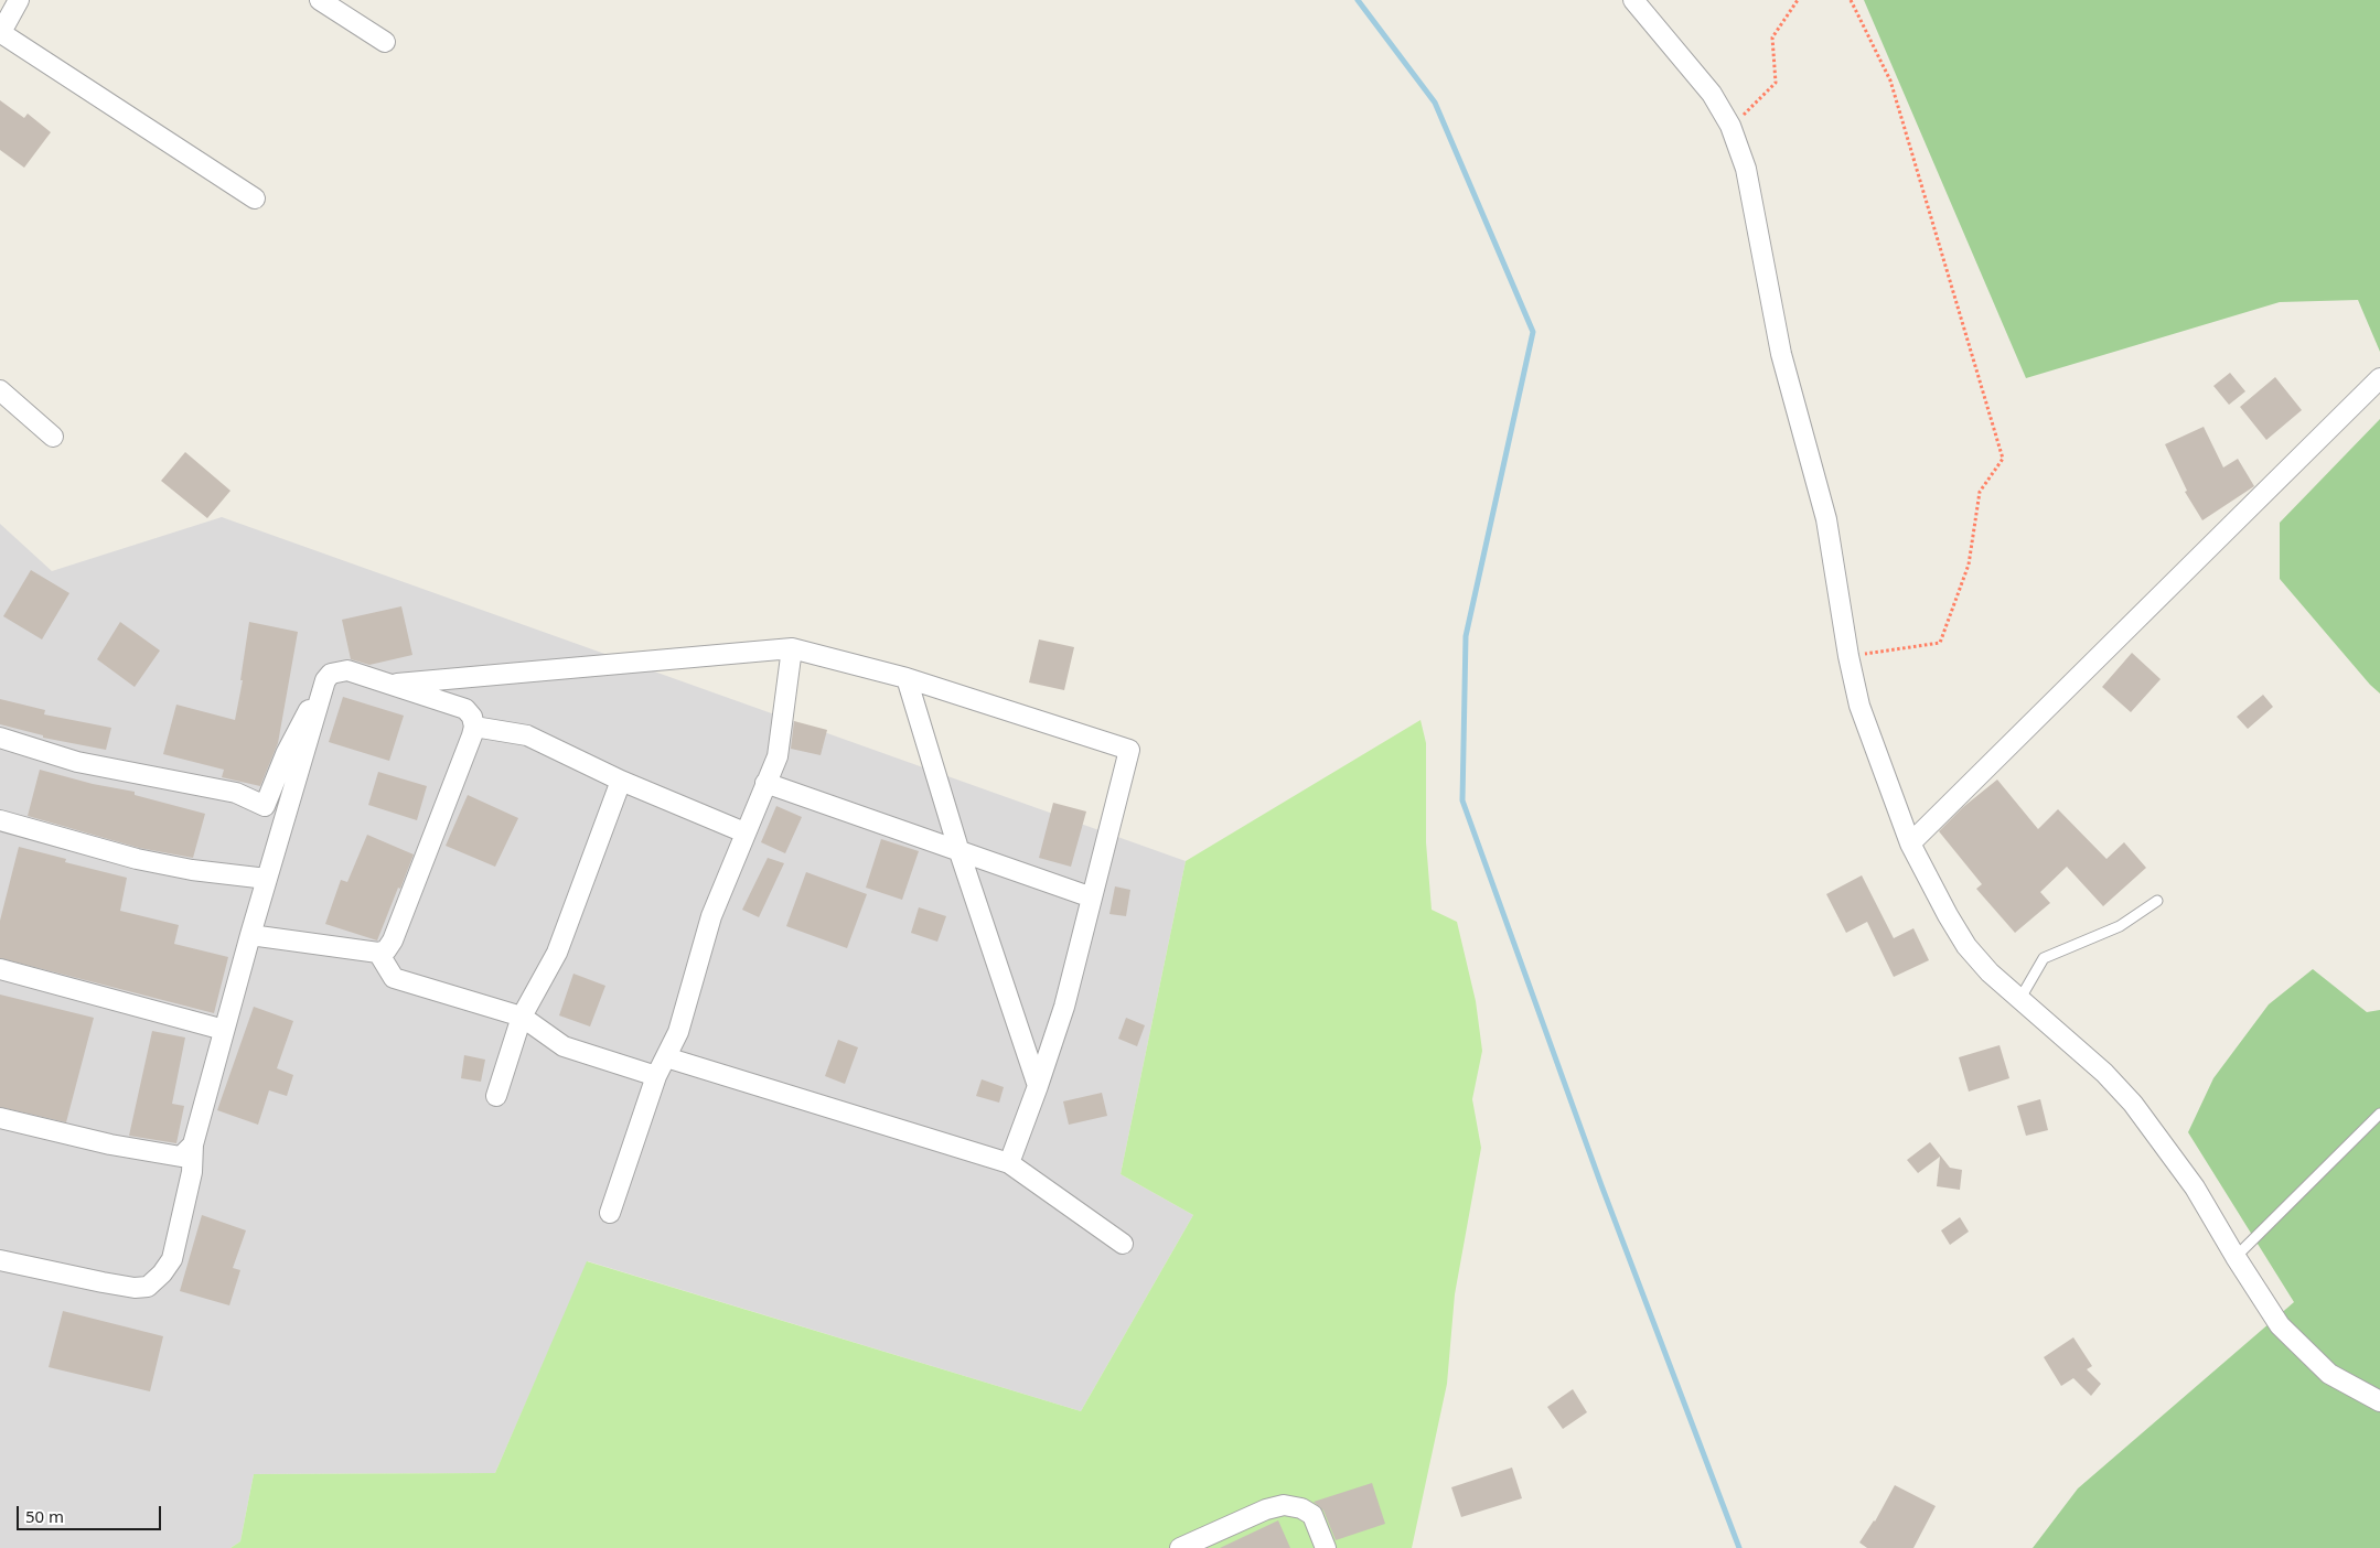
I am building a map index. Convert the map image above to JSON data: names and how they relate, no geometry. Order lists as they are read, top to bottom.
{
  "scale_bar": "50 m"
}
